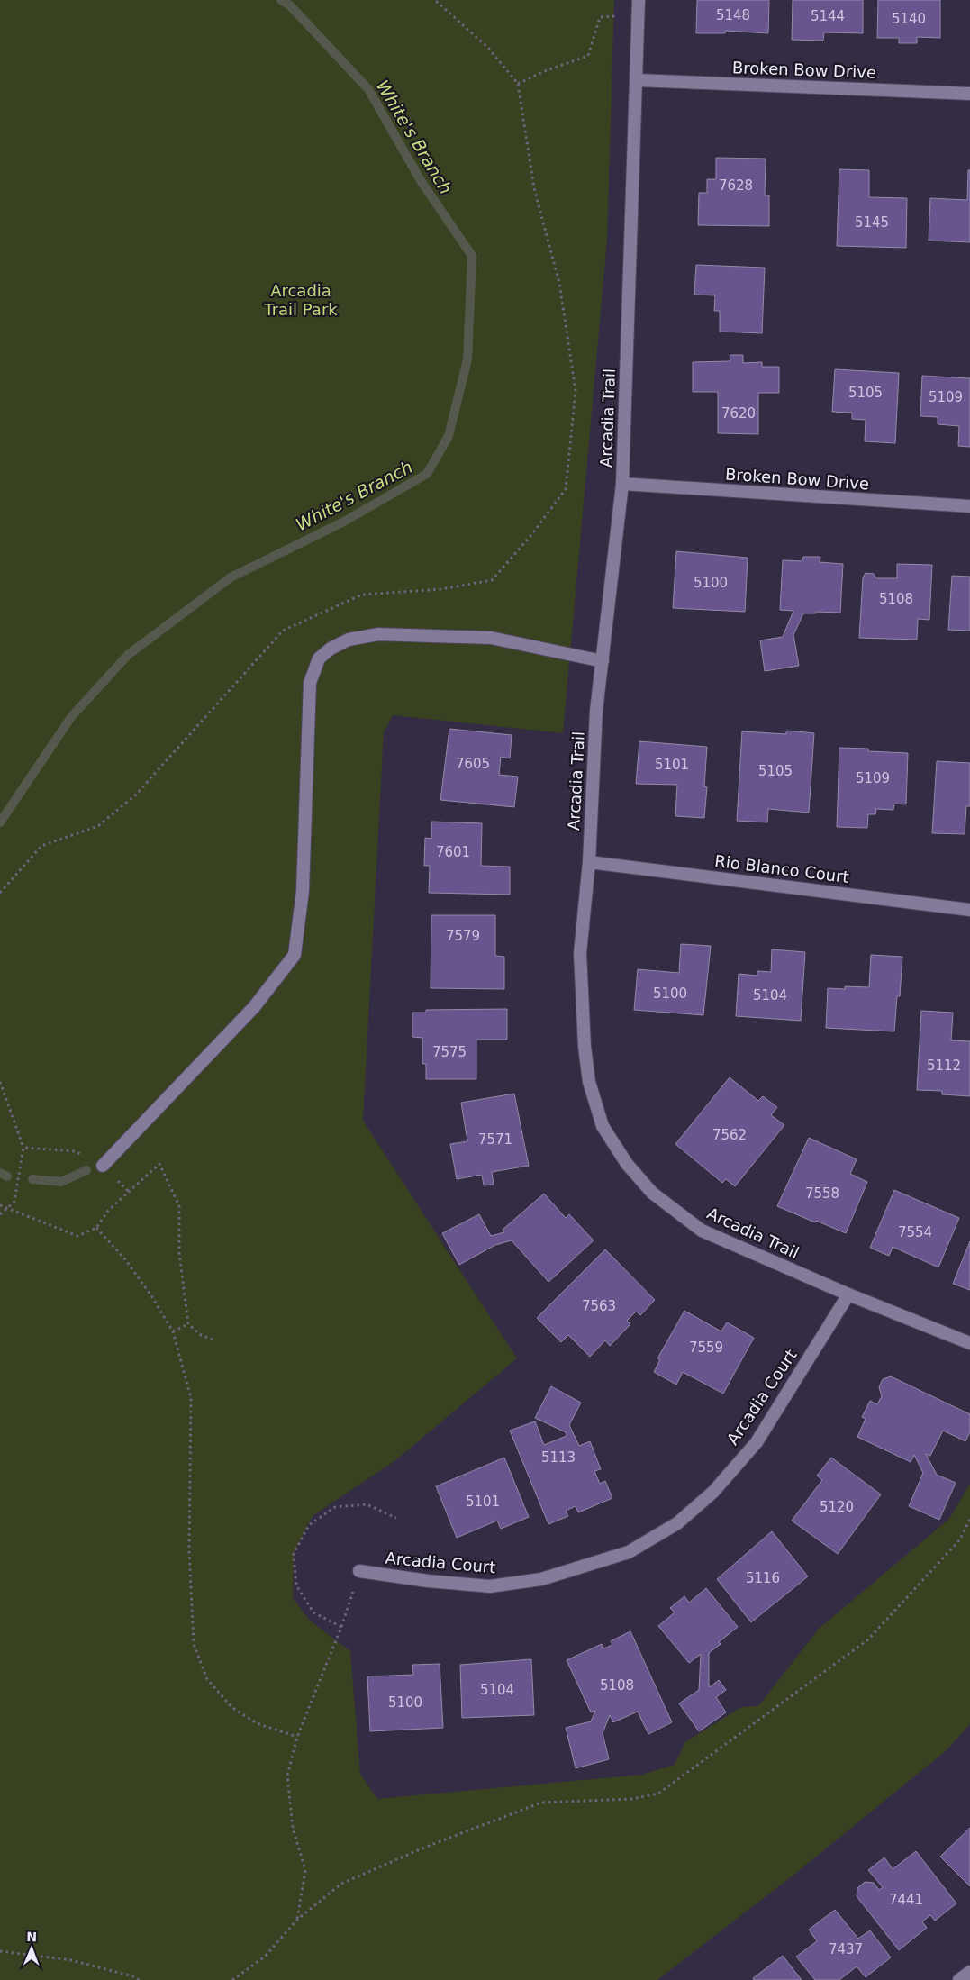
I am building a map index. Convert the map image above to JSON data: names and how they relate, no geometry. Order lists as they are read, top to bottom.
{
  "streets": {
    "street": [
      "Broken Bow Drive",
      "Arcadia Trail",
      "Rio Blanco Court",
      "Arcadia Court"
    ]
  },
  "crossings": [
    ["Broken Bow Drive", "Arcadia Trail"],
    ["Arcadia Trail", "Rio Blanco Court"],
    ["Arcadia Trail", "Arcadia Court"]
  ],
  "water": ["White's Branch"],
  "parks": ["Arcadia Trail Park"],
  "house_numbers": [
    "5148",
    "5144",
    "5140",
    "7628",
    "5145",
    "5105",
    "5109",
    "7620",
    "5100",
    "5108",
    "7605",
    "5101",
    "5105",
    "5109",
    "7601",
    "7579",
    "5100",
    "5104",
    "7575",
    "5112",
    "7562",
    "7571",
    "7558",
    "7554",
    "7563",
    "7559",
    "5113",
    "5101",
    "5120",
    "5116",
    "5108",
    "5104",
    "5100",
    "7441",
    "7437"
  ],
  "north": "top"
}
